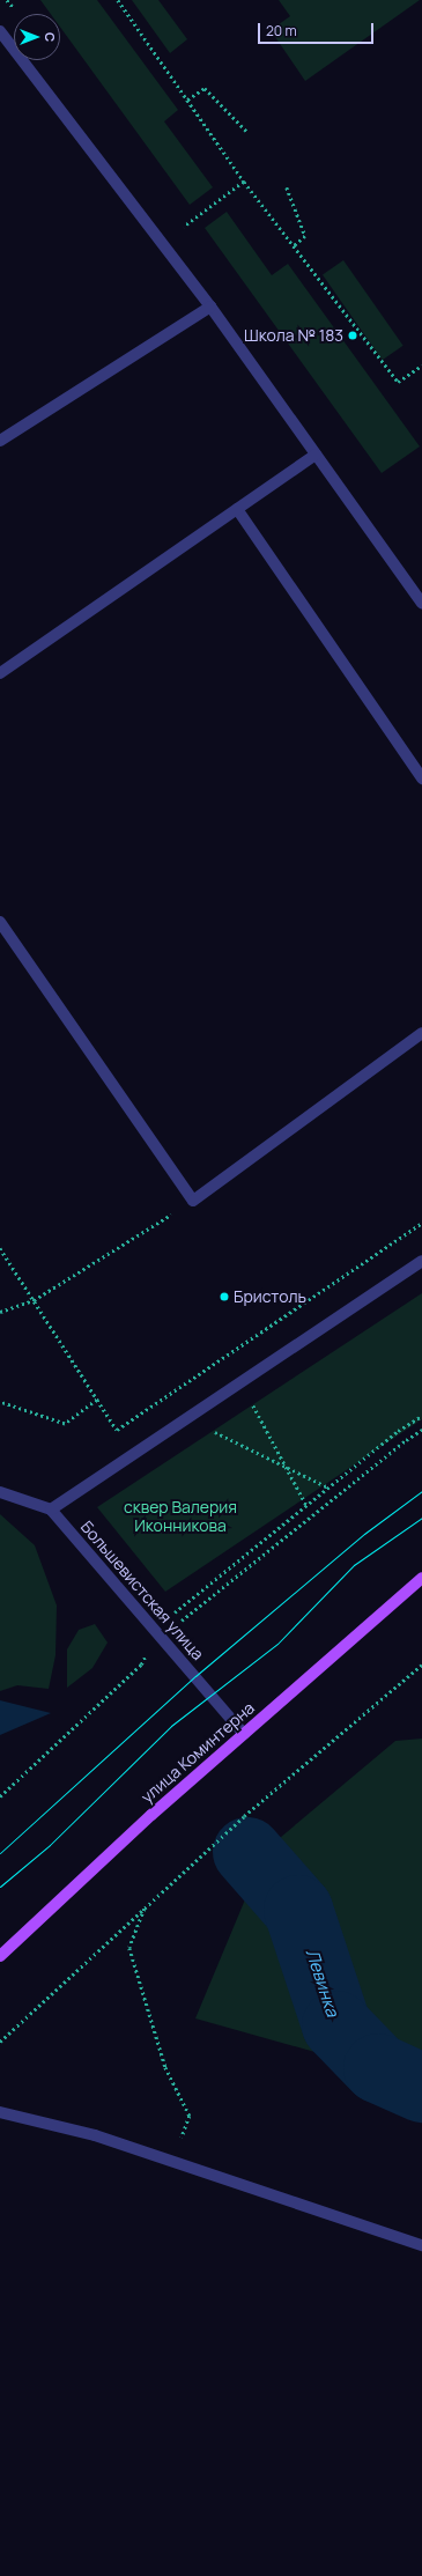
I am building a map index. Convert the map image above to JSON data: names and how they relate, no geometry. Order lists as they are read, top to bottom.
{
  "streets": {
    "main road": ["улица Коминтерна"],
    "street": ["Большевистская улица"]
  },
  "crossings": [
    ["Большевистская улица", "улица Коминтерна"]
  ],
  "water": ["Левинка"],
  "parks": ["сквер Валерия Иконникова"],
  "places": ["Школа № 183", "Бристоль"],
  "scale_bar": "20 m",
  "north": "right"
}
